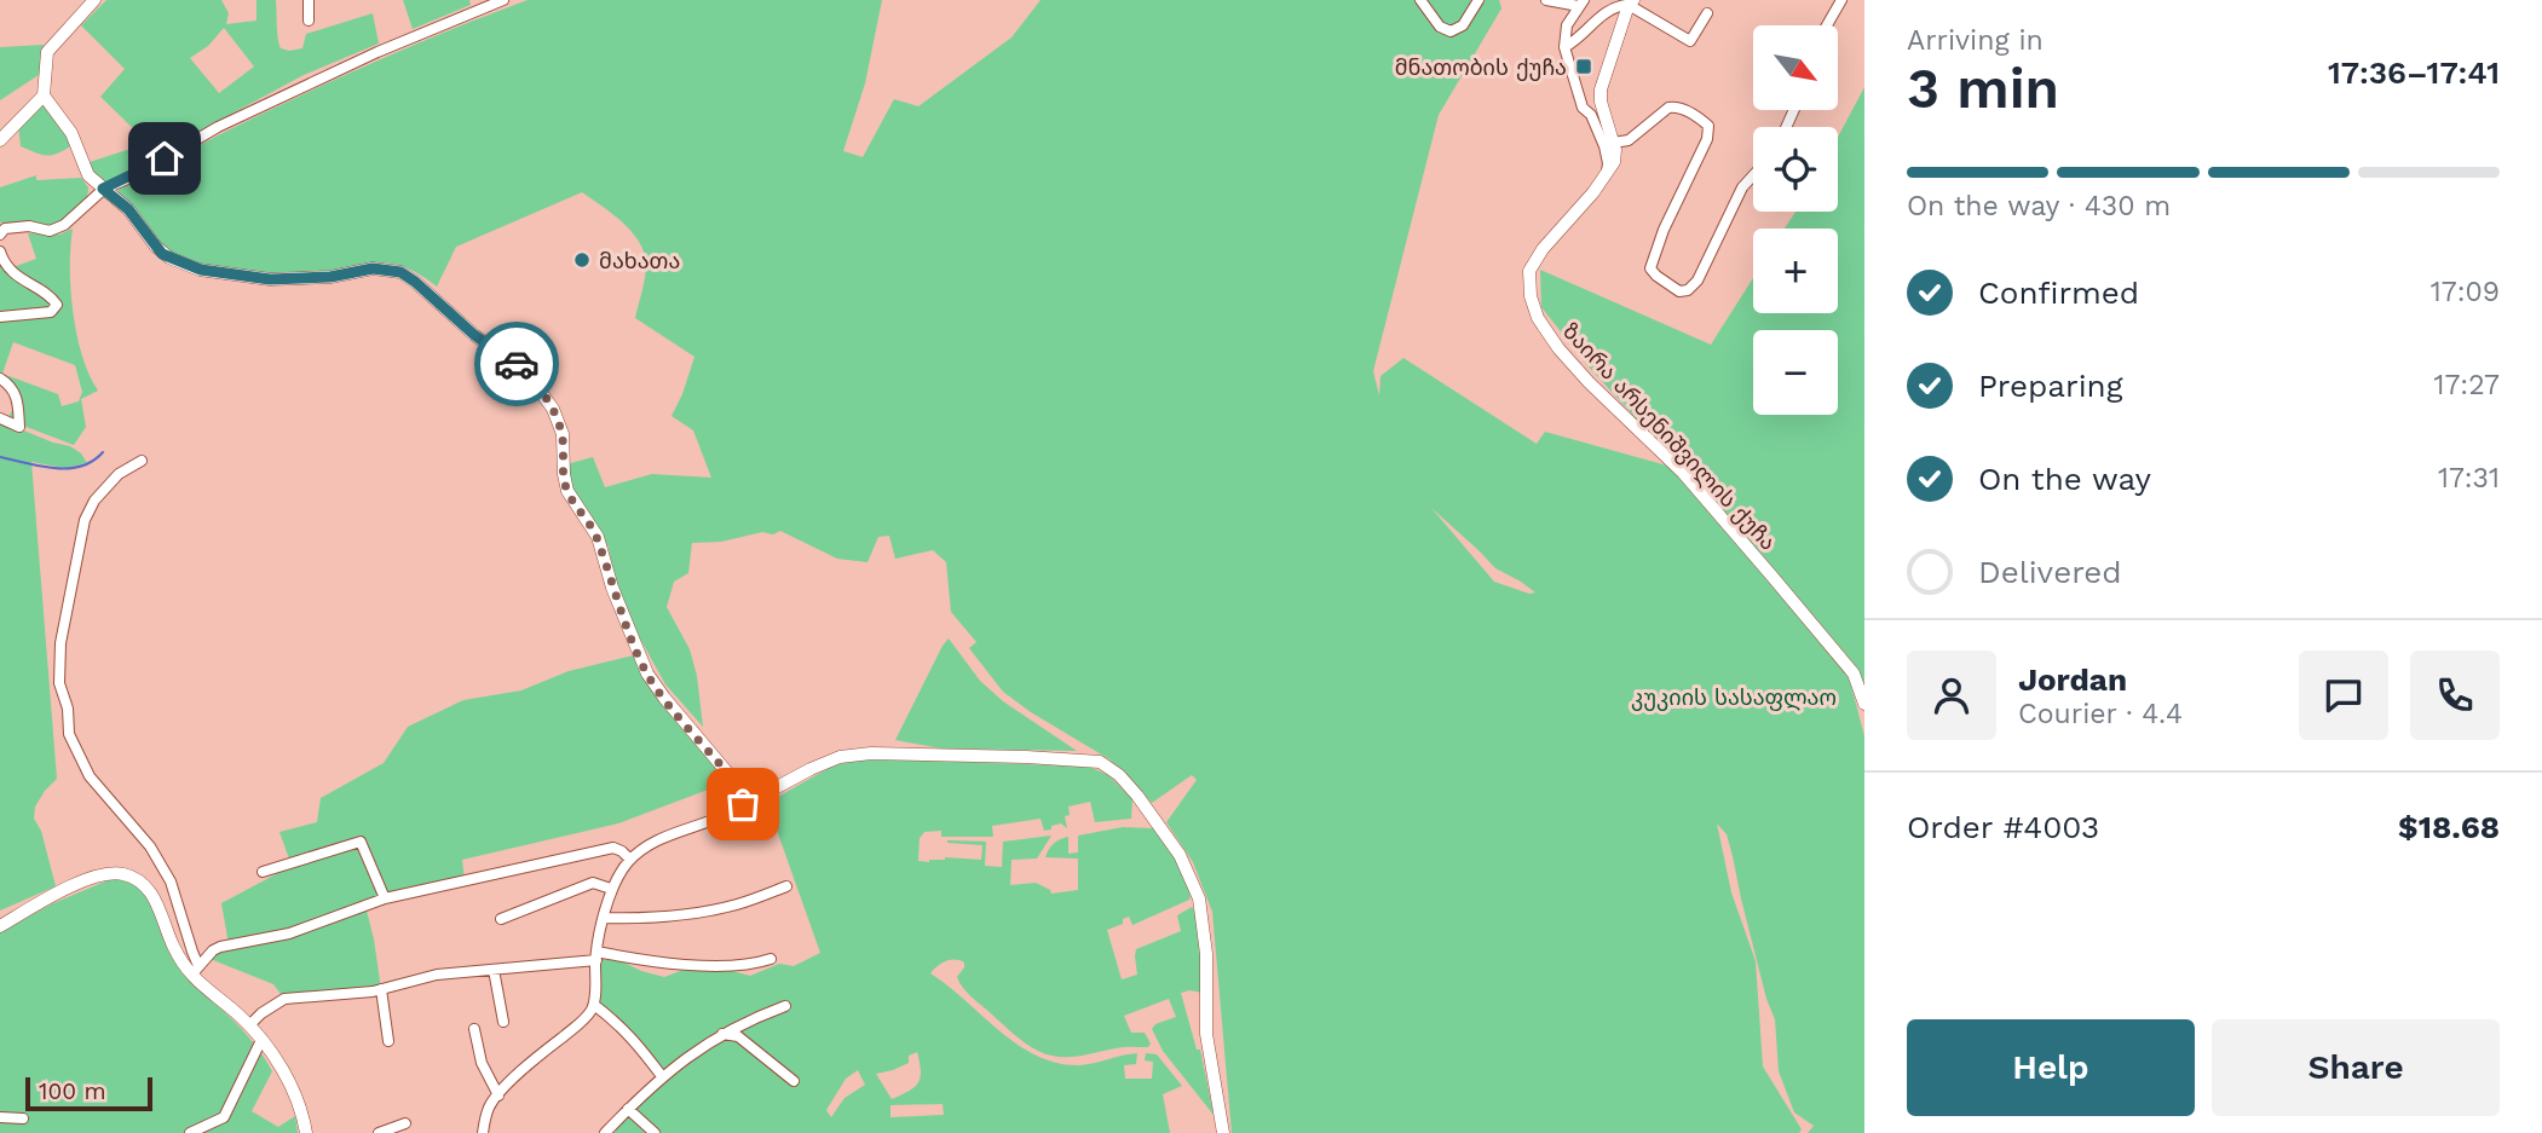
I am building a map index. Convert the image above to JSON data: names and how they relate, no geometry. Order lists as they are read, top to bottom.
{
  "streets": {
    "street": ["ზაირა არსენიშვილის ქუჩა"]
  },
  "parks": ["კუკიის სასაფლაო"],
  "places": {
    "transit": ["მნათობის ქუჩა"],
    "other": ["მახათა"]
  },
  "scale_bar": "100 m",
  "north": "bottom right",
  "page": {
    "heading": ["3 min", "Arriving in", "17:36–17:41"],
    "panel": [
      "Jordan",
      "Courier · 4.4",
      "Order #4003",
      "$18.68"
    ],
    "map_buttons": ["+", "−"],
    "bar": "On the way · 430 m",
    "list": [
      ["Confirmed", "17:09"],
      ["Preparing", "17:27"],
      ["On the way", "17:31"],
      "Delivered"
    ],
    "buttons": ["Help", "Share"],
    "scale": "100 m"
  }
}
